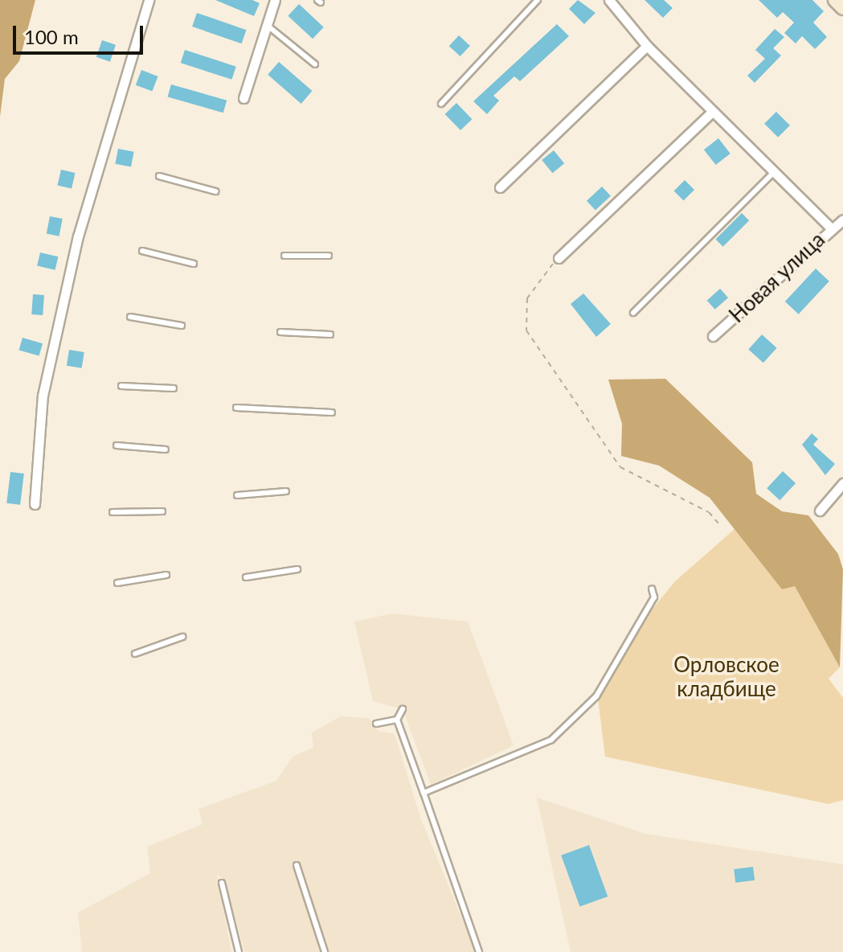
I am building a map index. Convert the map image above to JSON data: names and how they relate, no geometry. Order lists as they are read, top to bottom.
{
  "streets": {
    "street": ["Новая улица"]
  },
  "parks": ["Орловское кладбище"],
  "scale_bar": "100 m"
}
